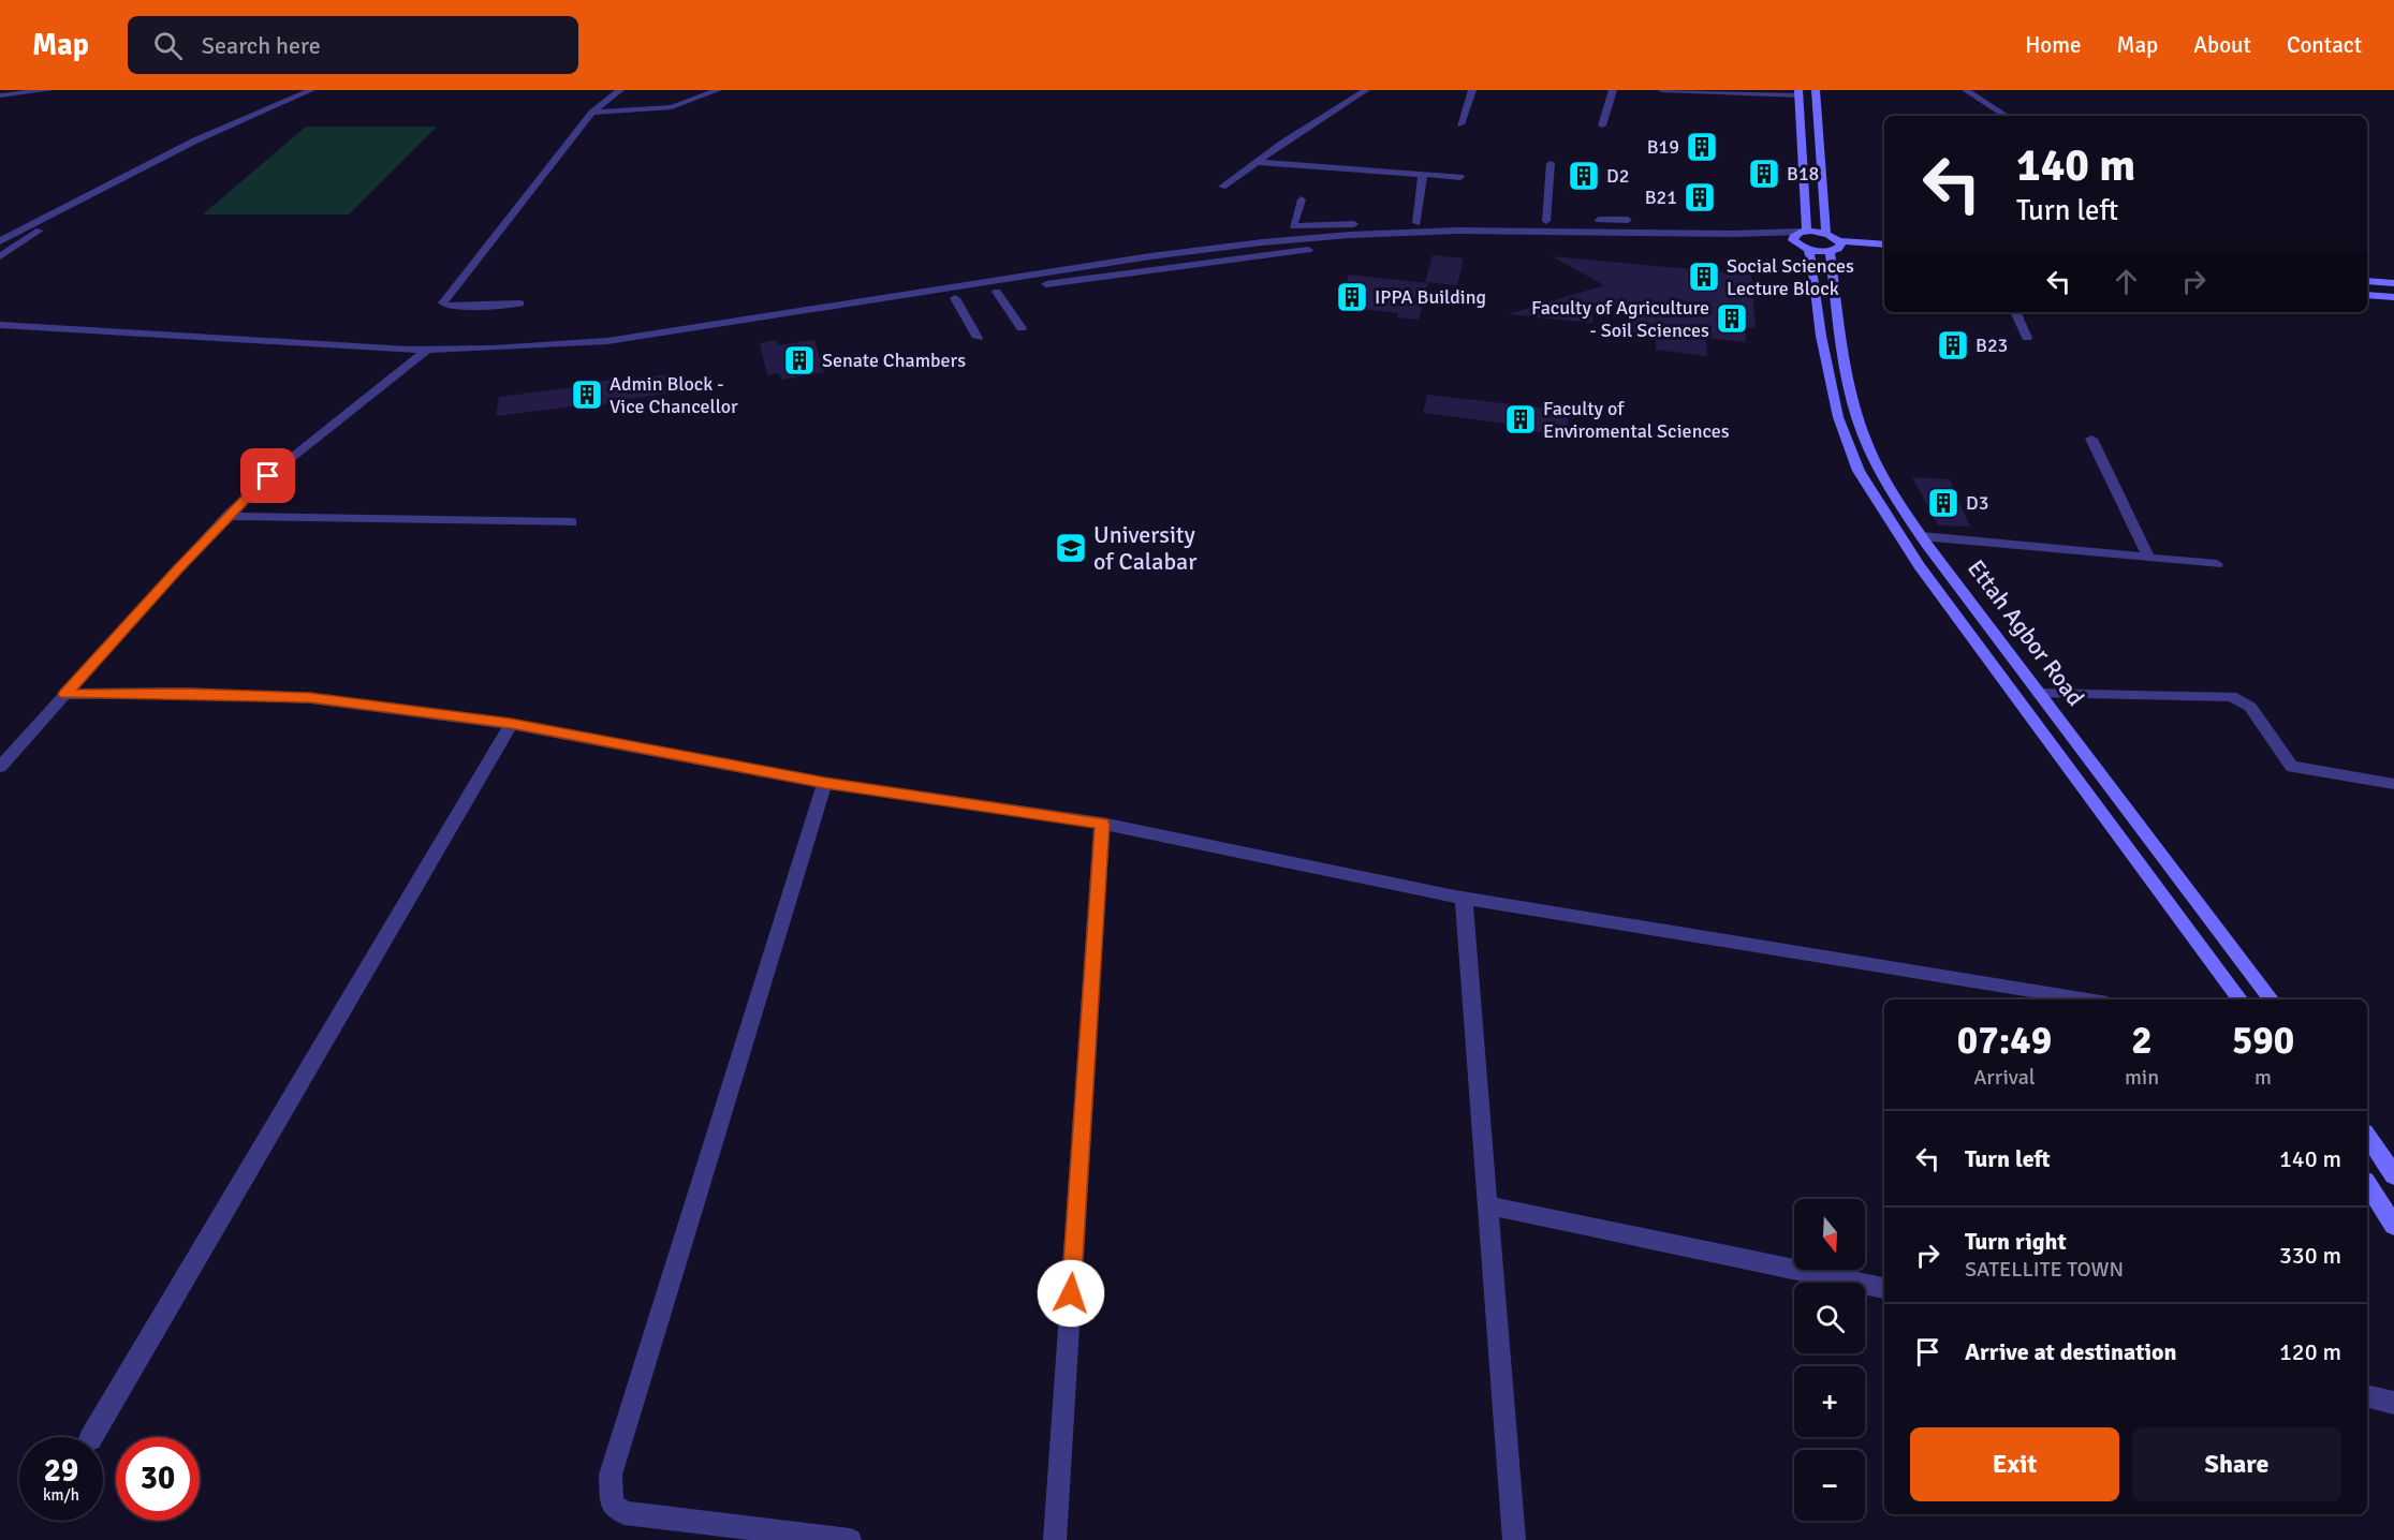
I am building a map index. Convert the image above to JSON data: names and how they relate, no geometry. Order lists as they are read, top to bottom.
{
  "streets": {
    "main road": ["Ettah Agbor Road"]
  },
  "places": {
    "building": [
      "B19",
      "B18",
      "D2",
      "B21",
      "Social Sciences Lecture Block",
      "IPPA Building",
      "Faculty of Agriculture - Soil Sciences",
      "B23",
      "Senate Chambers",
      "Admin Block - Vice Chancellor",
      "Faculty of Enviromental Sciences",
      "D3"
    ],
    "school or university": ["University of Calabar"]
  },
  "north": "bottom",
  "page": {
    "header": "Map",
    "search": "Search here",
    "nav": [
      "Home",
      "Map",
      "About",
      "Contact"
    ],
    "turn": ["140 m", "Turn left"],
    "eta": [
      "07:49",
      "Arrival",
      "2",
      "min",
      "590",
      "m"
    ],
    "list": [
      {
        "name": "Turn left",
        "value": "140 m"
      },
      {
        "name": "Turn right",
        "note": "SATELLITE TOWN",
        "value": "330 m"
      },
      {
        "name": "Arrive at destination",
        "value": "120 m"
      }
    ],
    "map_buttons": ["+", "−"],
    "buttons": ["Exit", "Share"],
    "speed": "29 km/h",
    "limit": "30"
  }
}
